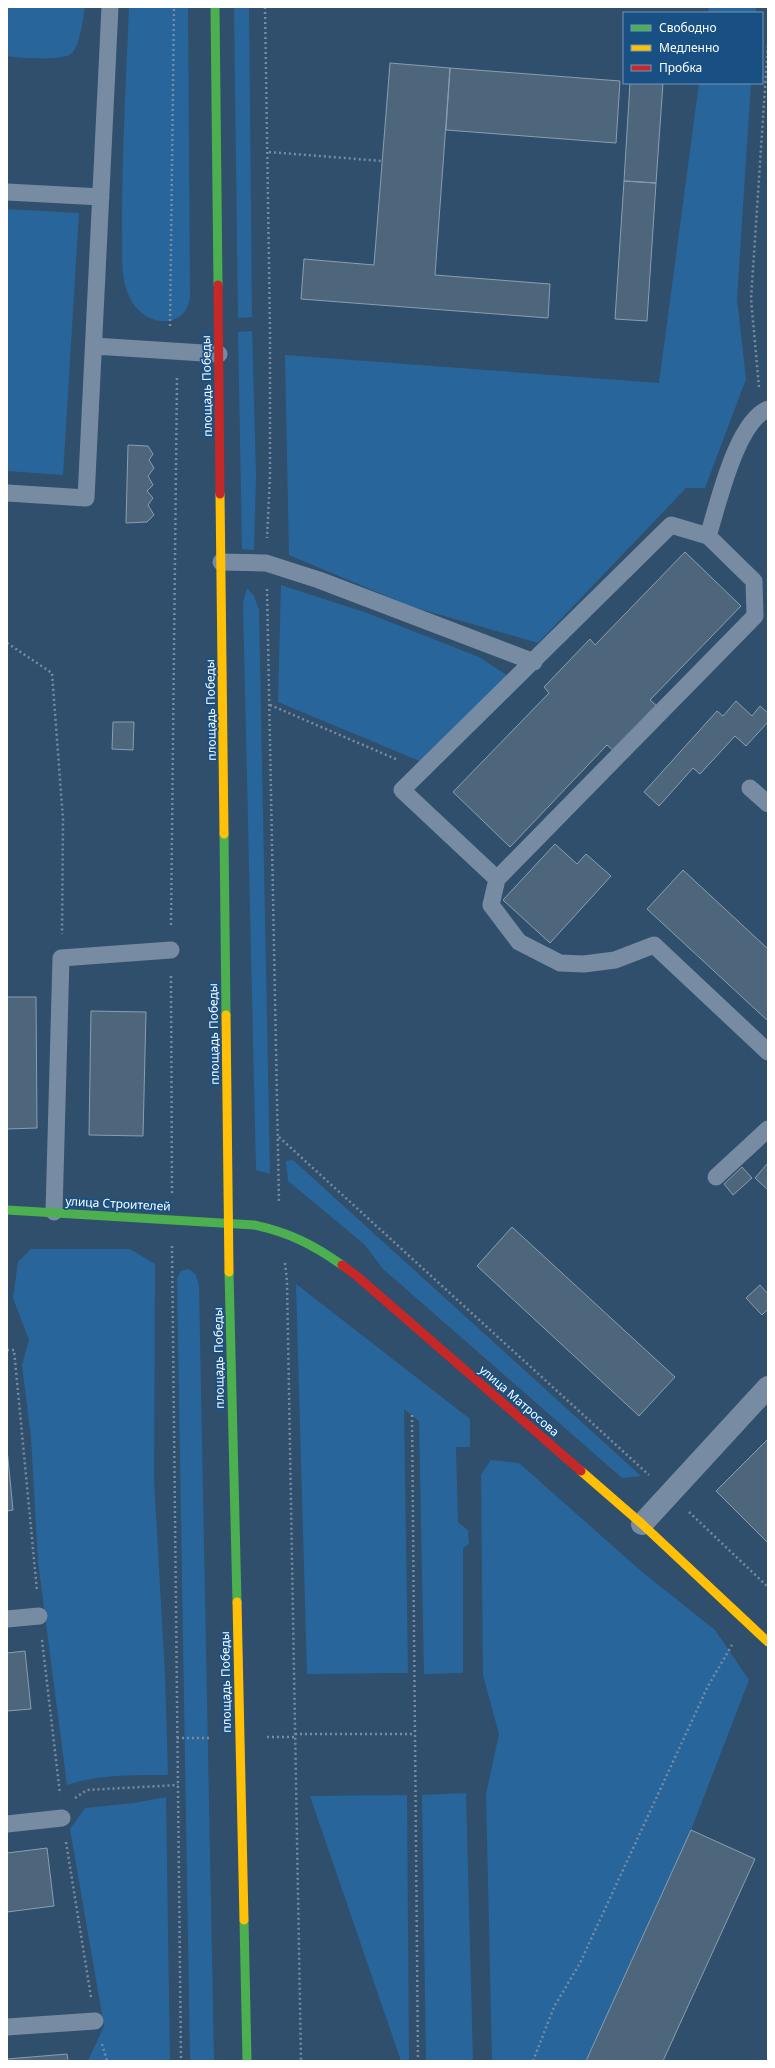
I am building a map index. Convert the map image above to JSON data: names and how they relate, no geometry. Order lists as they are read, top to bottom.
{
  "streets": {
    "street": ["площадь Победы", "улица Строителей", "улица Матросова"]
  },
  "crossings": [
    ["площадь Победы", "улица Строителей"],
    ["площадь Победы", "улица Матросова"],
    ["улица Строителей", "улица Матросова"]
  ],
  "legend": ["Свободно", "Медленно", "Пробка"]
}
